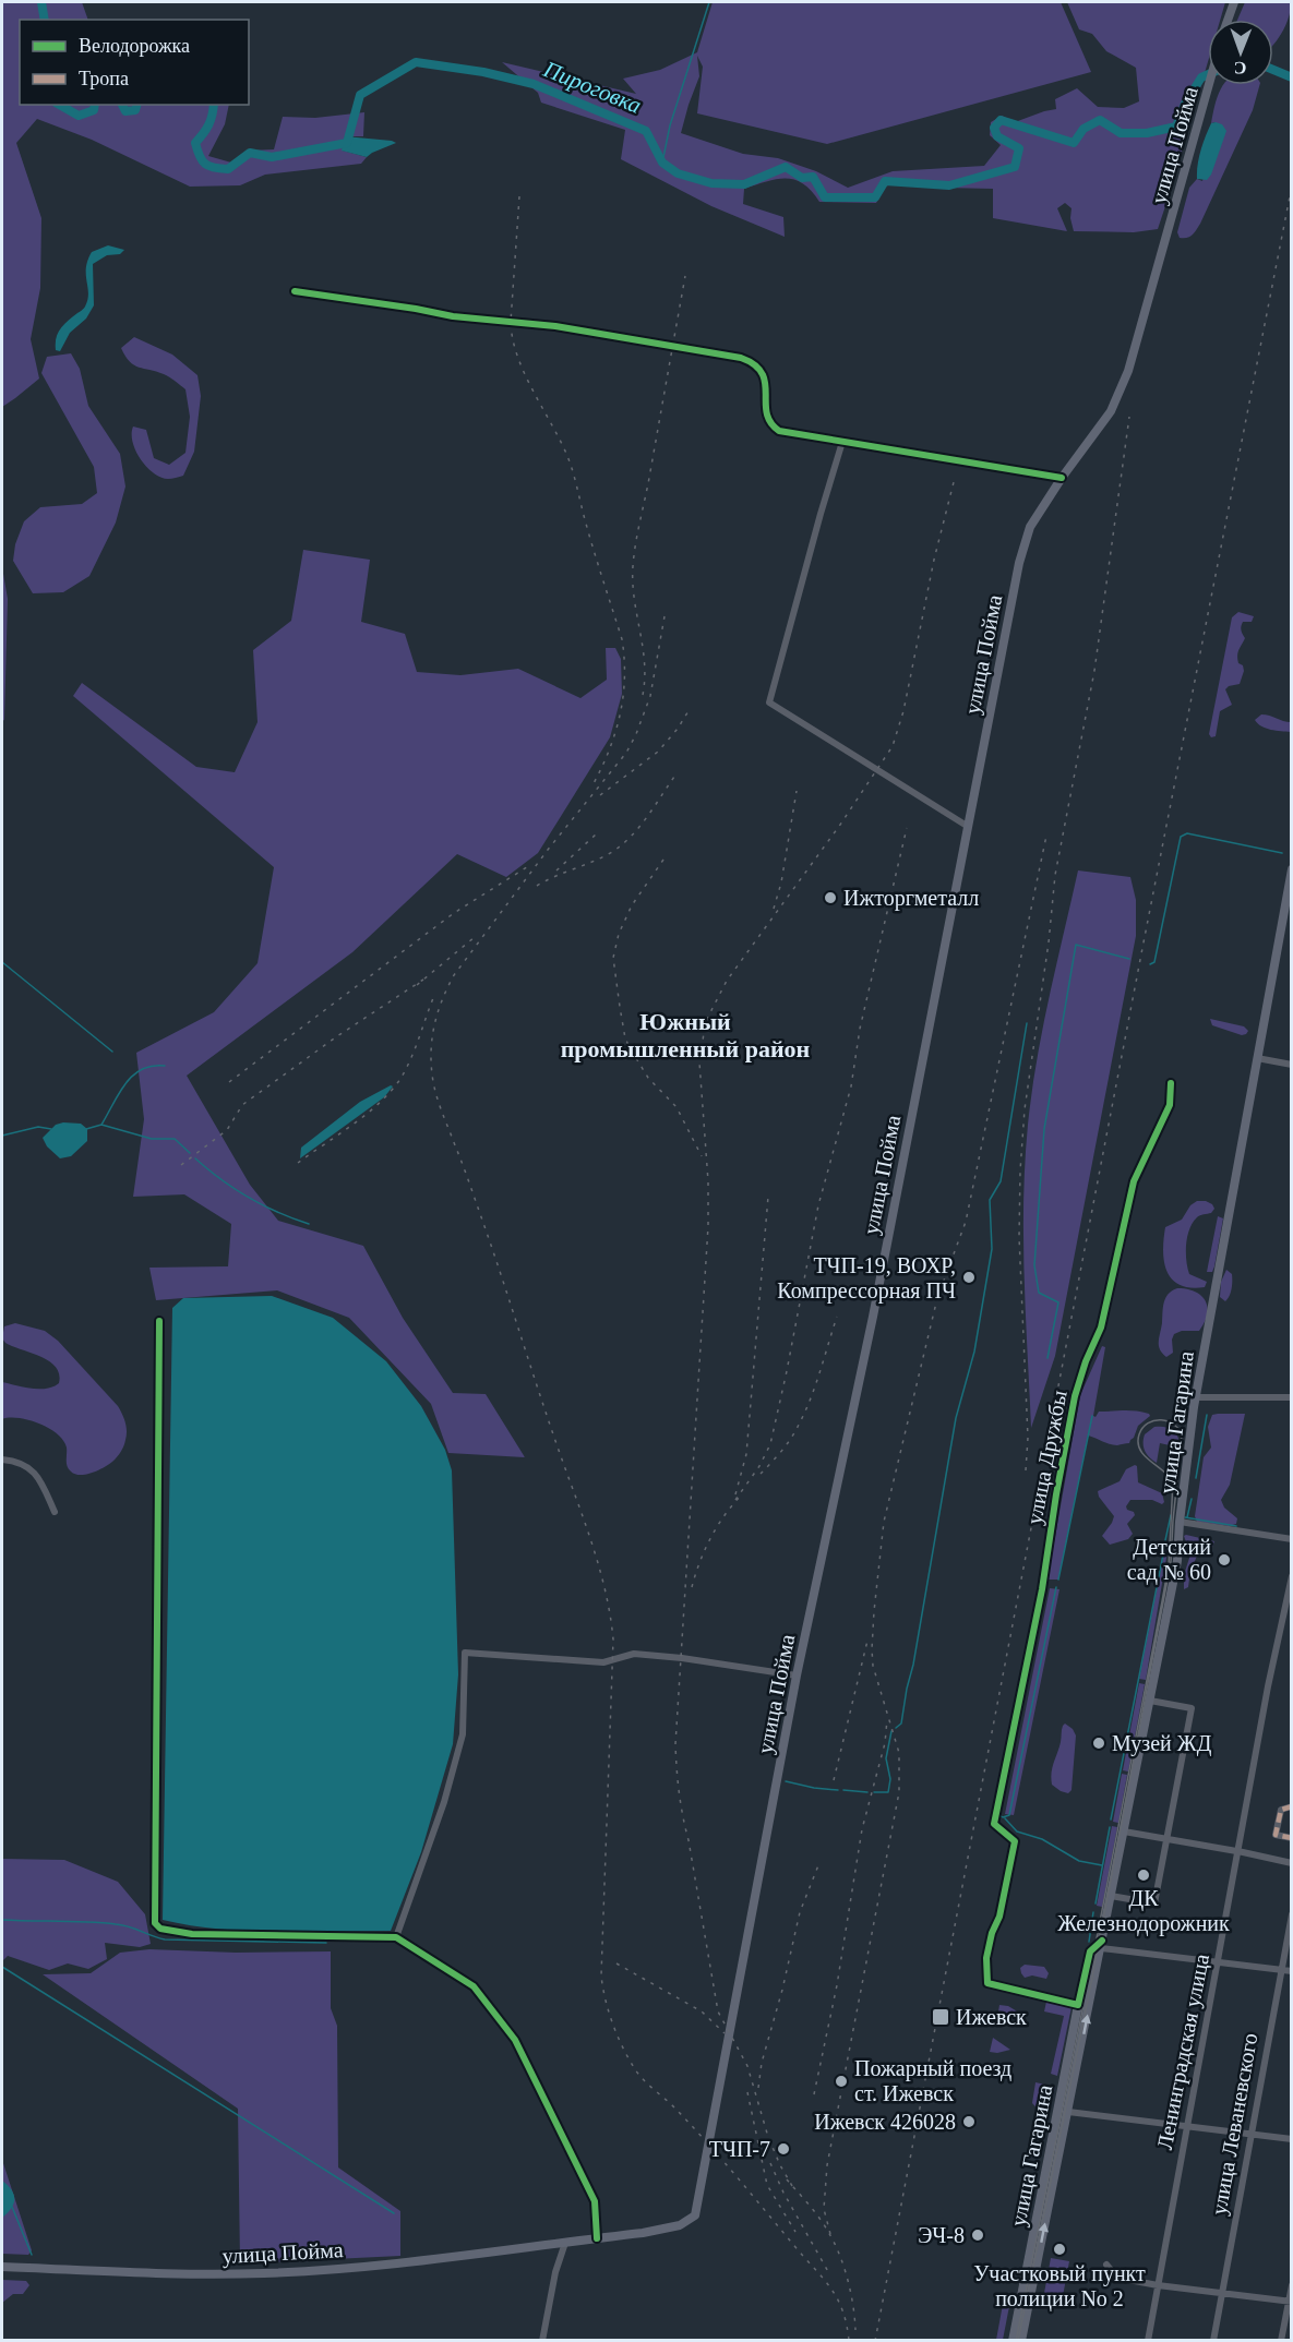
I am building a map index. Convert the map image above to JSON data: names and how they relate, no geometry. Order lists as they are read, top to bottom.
{
  "streets": {
    "main road": ["улица Пойма", "улица Гагарина"],
    "street": ["улица Дружбы", "Ленинградская улица", "улица Леваневского"]
  },
  "crossings": [
    ["улица Гагарина", "улица Дружбы"]
  ],
  "districts": ["Южный промышленный район"],
  "water": ["Пироговка"],
  "places": {
    "other": [
      "Ижторгметалл",
      "ТЧП-19, ВОХР, Компрессорная ПЧ",
      "Детский сад № 60",
      "Музей ЖД",
      "ДК Железнодорожник",
      "Пожарный поезд ст. Ижевск",
      "Ижевск 426028",
      "ТЧП-7",
      "ЭЧ-8",
      "Участковый пункт полиции No 2"
    ],
    "transit": ["Ижевск"]
  },
  "legend": ["Велодорожка", "Тропа"],
  "north": "bottom"
}
